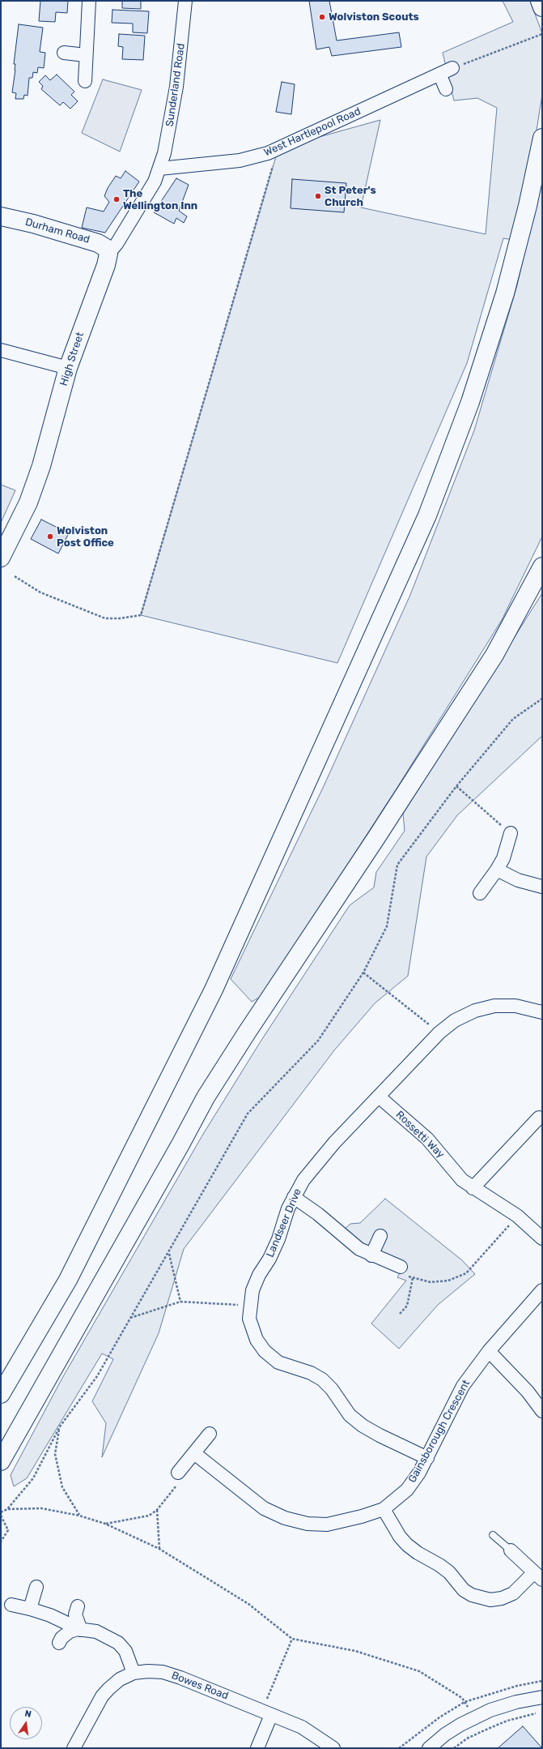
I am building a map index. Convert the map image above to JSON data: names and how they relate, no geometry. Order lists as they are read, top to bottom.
{
  "streets": {
    "street": [
      "Sunderland Road",
      "West Hartlepool Road",
      "Durham Road",
      "High Street",
      "Rossetti Way",
      "Landseer Drive",
      "Gainsborough Crescent",
      "Bowes Road"
    ]
  },
  "crossings": [
    ["Sunderland Road", "West Hartlepool Road"],
    ["Sunderland Road", "High Street"],
    ["West Hartlepool Road", "High Street"],
    ["Durham Road", "High Street"],
    ["Rossetti Way", "Landseer Drive"],
    ["Landseer Drive", "Gainsborough Crescent"]
  ],
  "places": [
    "Wolviston Scouts",
    "St Peter's Church",
    "The Wellington Inn",
    "Wolviston Post Office"
  ],
  "north": "top"
}
